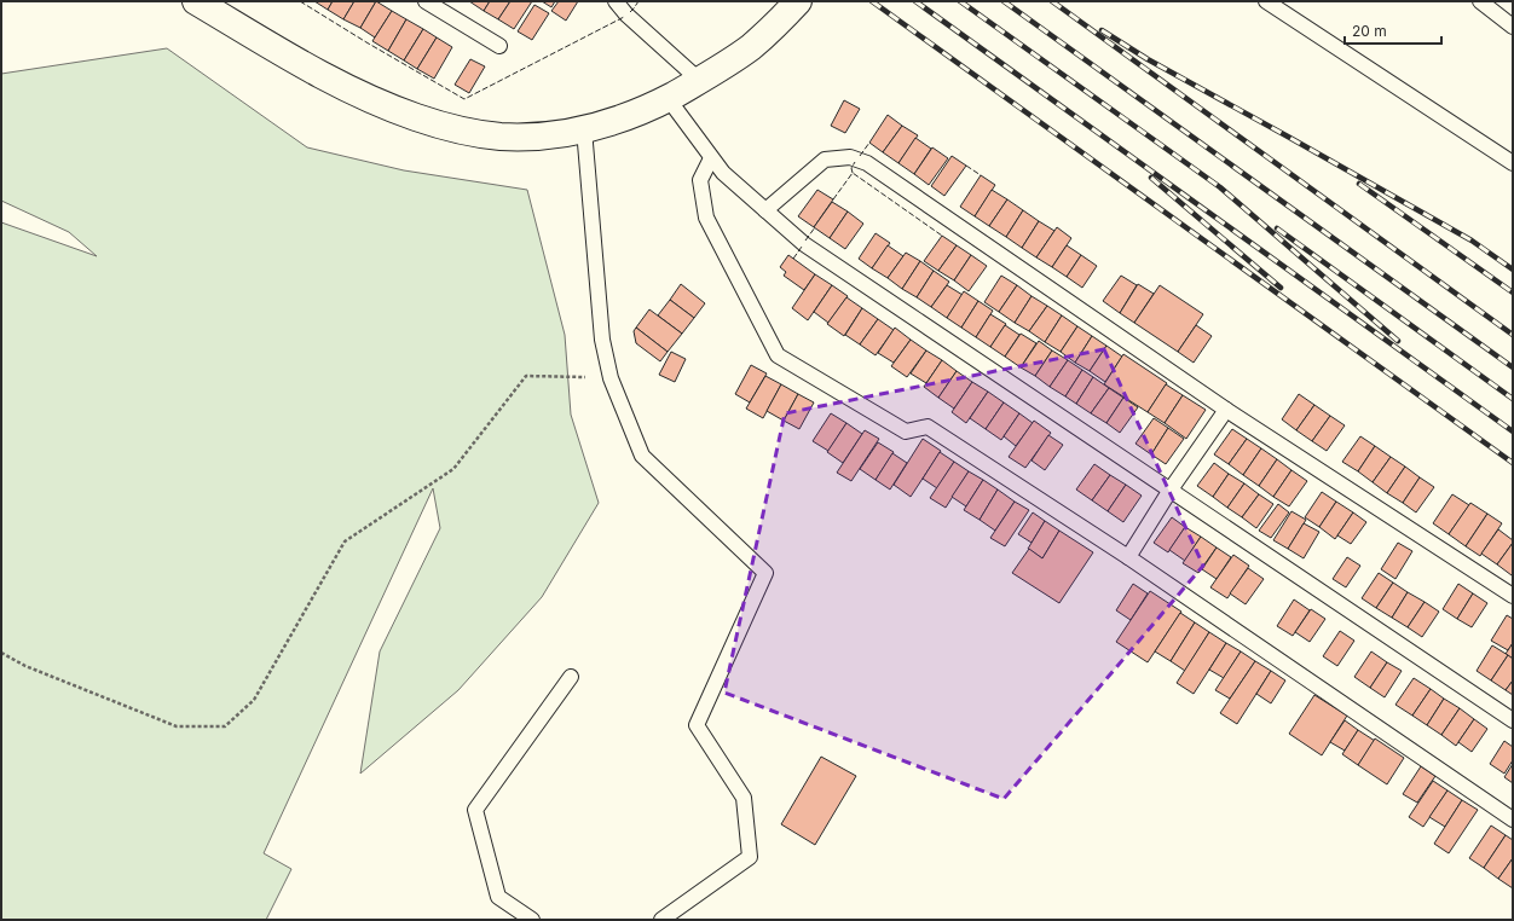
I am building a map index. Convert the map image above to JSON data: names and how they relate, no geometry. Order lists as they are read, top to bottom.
{
  "scale_bar": "20 m"
}
